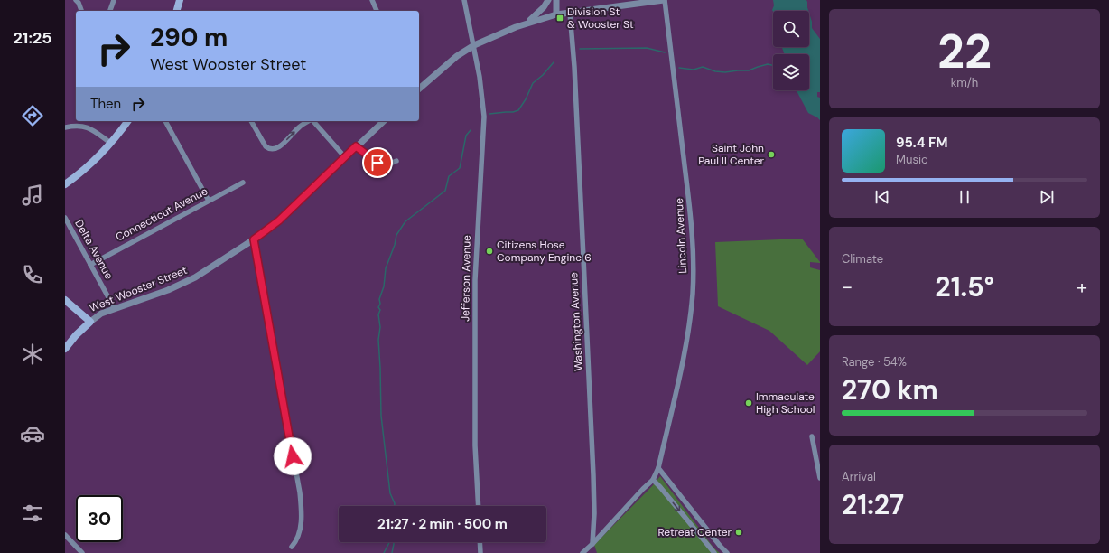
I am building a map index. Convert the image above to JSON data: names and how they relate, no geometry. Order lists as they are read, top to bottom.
{
  "streets": {
    "main road": ["West Wooster Street"],
    "street": [
      "Connecticut Avenue",
      "Lincoln Avenue",
      "Delta Avenue",
      "Jefferson Avenue",
      "Washington Avenue"
    ]
  },
  "crossings": [
    ["Connecticut Avenue", "Delta Avenue"],
    ["Delta Avenue", "West Wooster Street"]
  ],
  "places": {
    "transit": ["Division St & Wooster St"],
    "other": [
      "Saint John Paul II Center",
      "Citizens Hose Company Engine 6",
      "Immaculate High School",
      "Retreat Center"
    ]
  },
  "page": {
    "tabs": "21:25",
    "tile": [
      ["22", "km/h"],
      "Climate",
      ["Range · 54%", "270 km"],
      ["Arrival", "21:27"]
    ],
    "turn": ["290 m", "West Wooster Street"],
    "then": "Then",
    "song": ["95.4 FM", "Music"],
    "heat": ["−", "21.5°", "+"],
    "limit": "30",
    "trip": "21:27 · 2 min · 500 m"
  }
}
